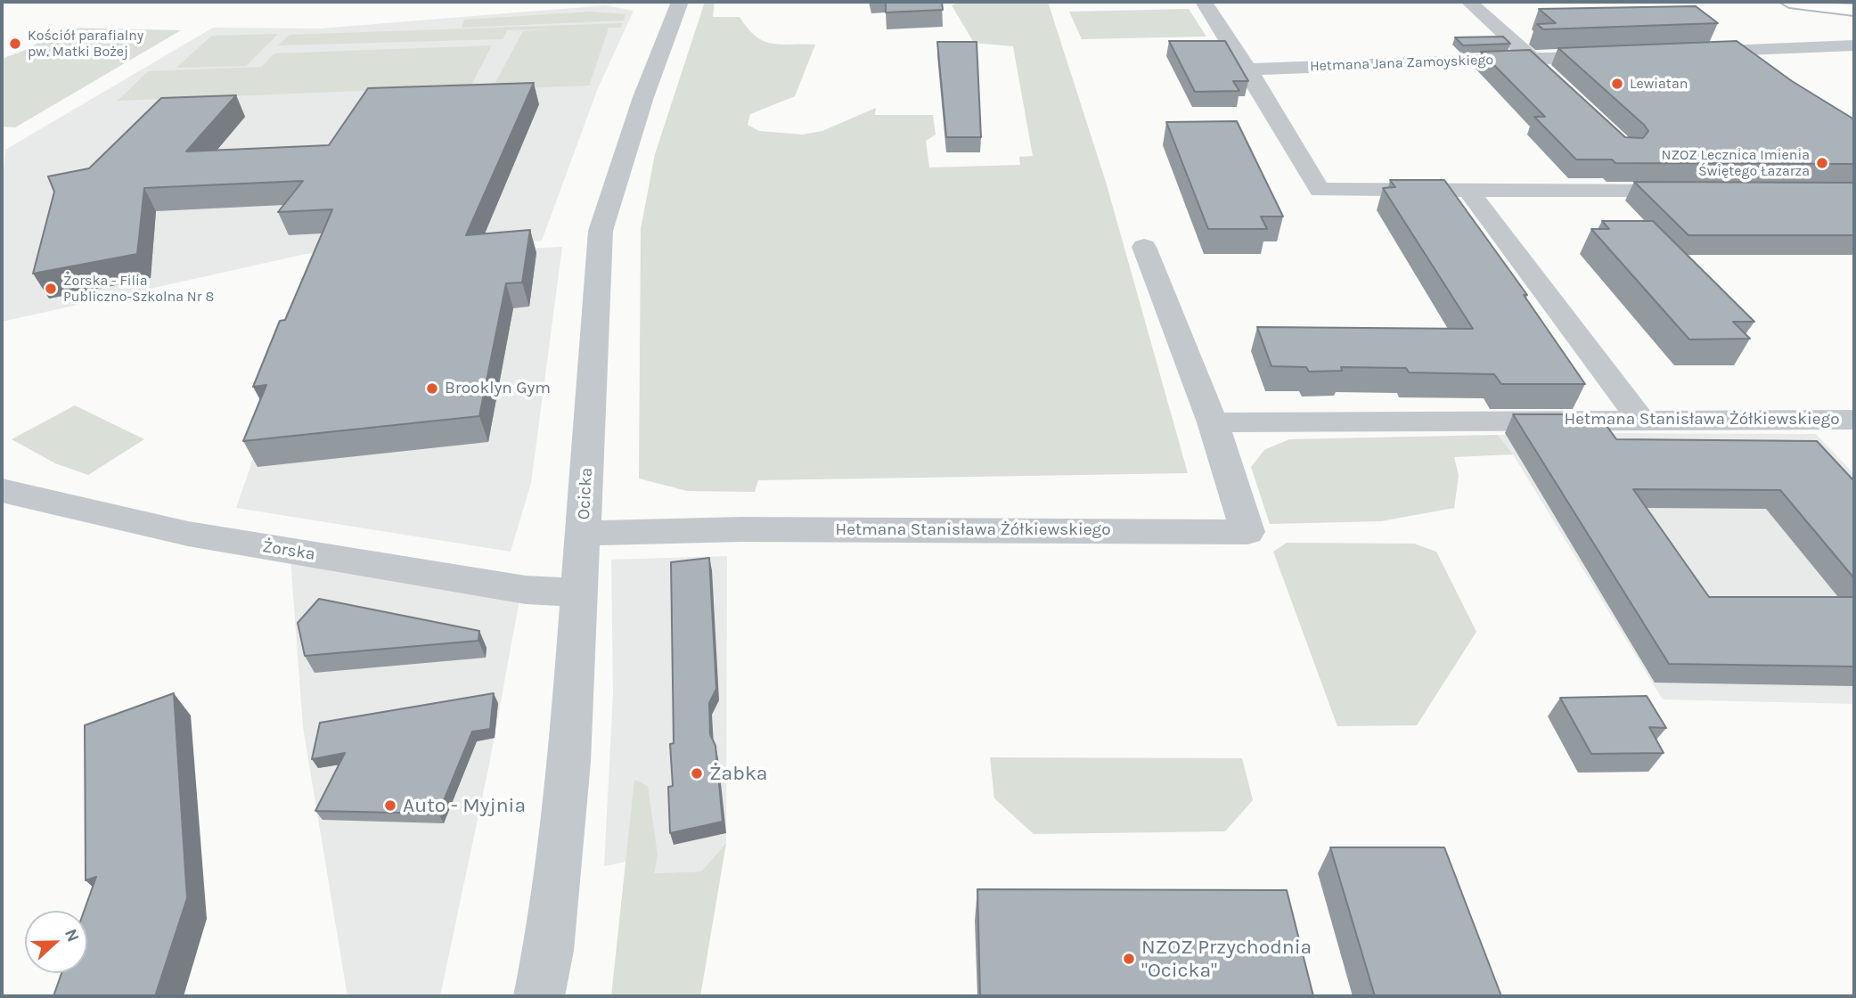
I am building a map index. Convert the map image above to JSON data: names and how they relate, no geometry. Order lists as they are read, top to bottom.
{
  "streets": {
    "street": [
      "Hetmana Jana Zamoyskiego",
      "Hetmana Stanisława Żółkiewskiego",
      "Ocicka",
      "Żorska"
    ]
  },
  "crossings": [
    ["Hetmana Stanisława Żółkiewskiego", "Ocicka"],
    ["Ocicka", "Żorska"]
  ],
  "places": [
    "Kościół parafialny pw. Matki Bożej",
    "Lewiatan",
    "NZOZ Lecznica Imienia Świętego Łazarza",
    "Żorska - Filia Publiczno-Szkolna Nr 8",
    "Brooklyn Gym",
    "Żabka",
    "Auto - Myjnia",
    "NZOZ Przychodnia \"Ocicka\""
  ],
  "north": "right"
}
